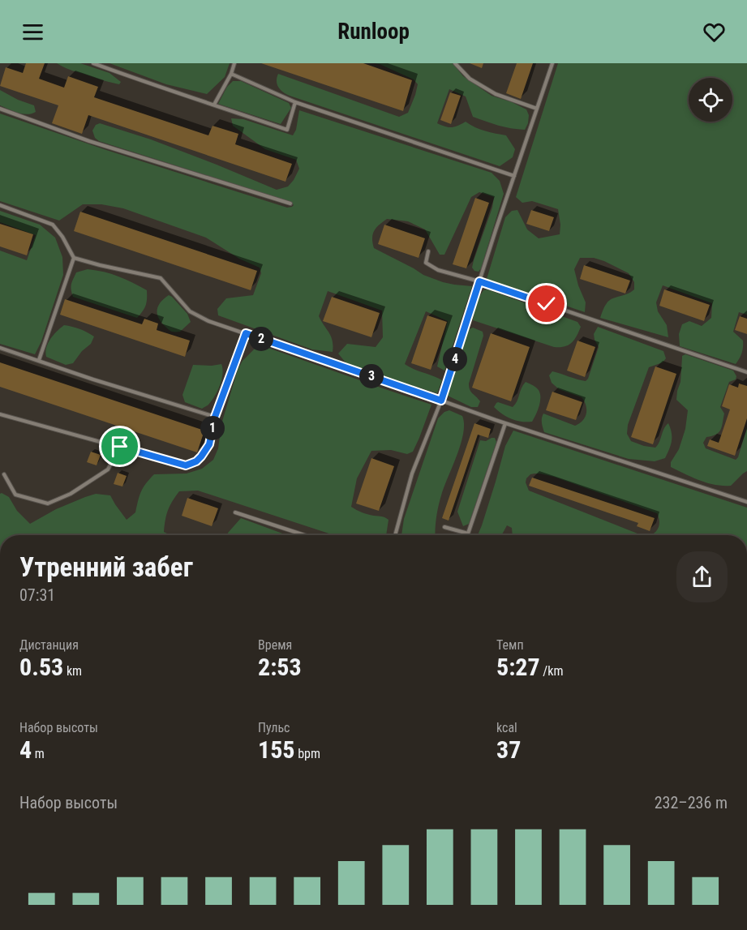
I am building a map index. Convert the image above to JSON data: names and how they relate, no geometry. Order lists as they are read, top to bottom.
{
  "page": {
    "header": "Runloop",
    "pins": [
      "2",
      "4",
      "3",
      "1"
    ],
    "heading": ["Утренний забег", "07:31"],
    "stats": [
      ["Дистанция", "0.53 km"],
      ["Время", "2:53"],
      ["Темп", "5:27 /km"],
      ["Набор высоты", "4 m"],
      ["Пульс", "155 bpm"],
      ["kcal", "37"]
    ],
    "chart": ["Набор высоты", "232–236 m"]
  }
}
